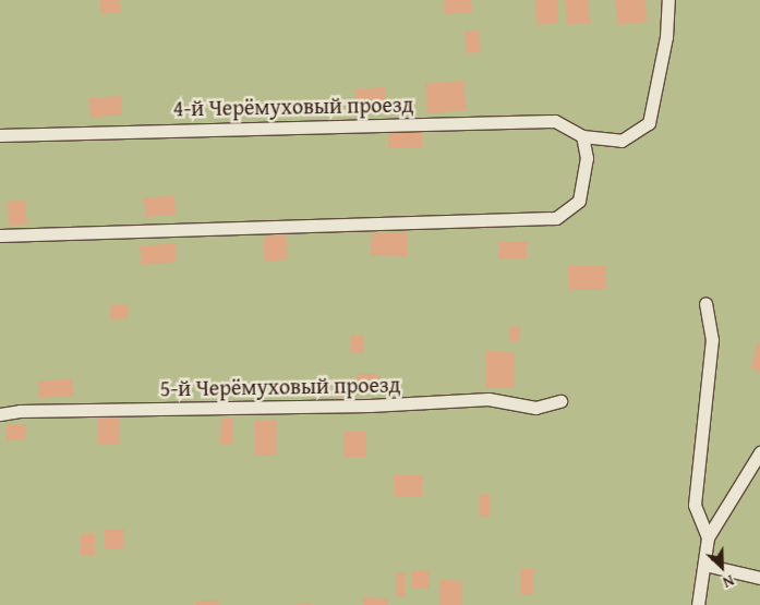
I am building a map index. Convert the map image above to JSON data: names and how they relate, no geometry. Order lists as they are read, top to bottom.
{
  "streets": {
    "lane": ["4-й Черёмуховый проезд", "5-й Черёмуховый проезд"]
  },
  "north": "bottom right"
}
